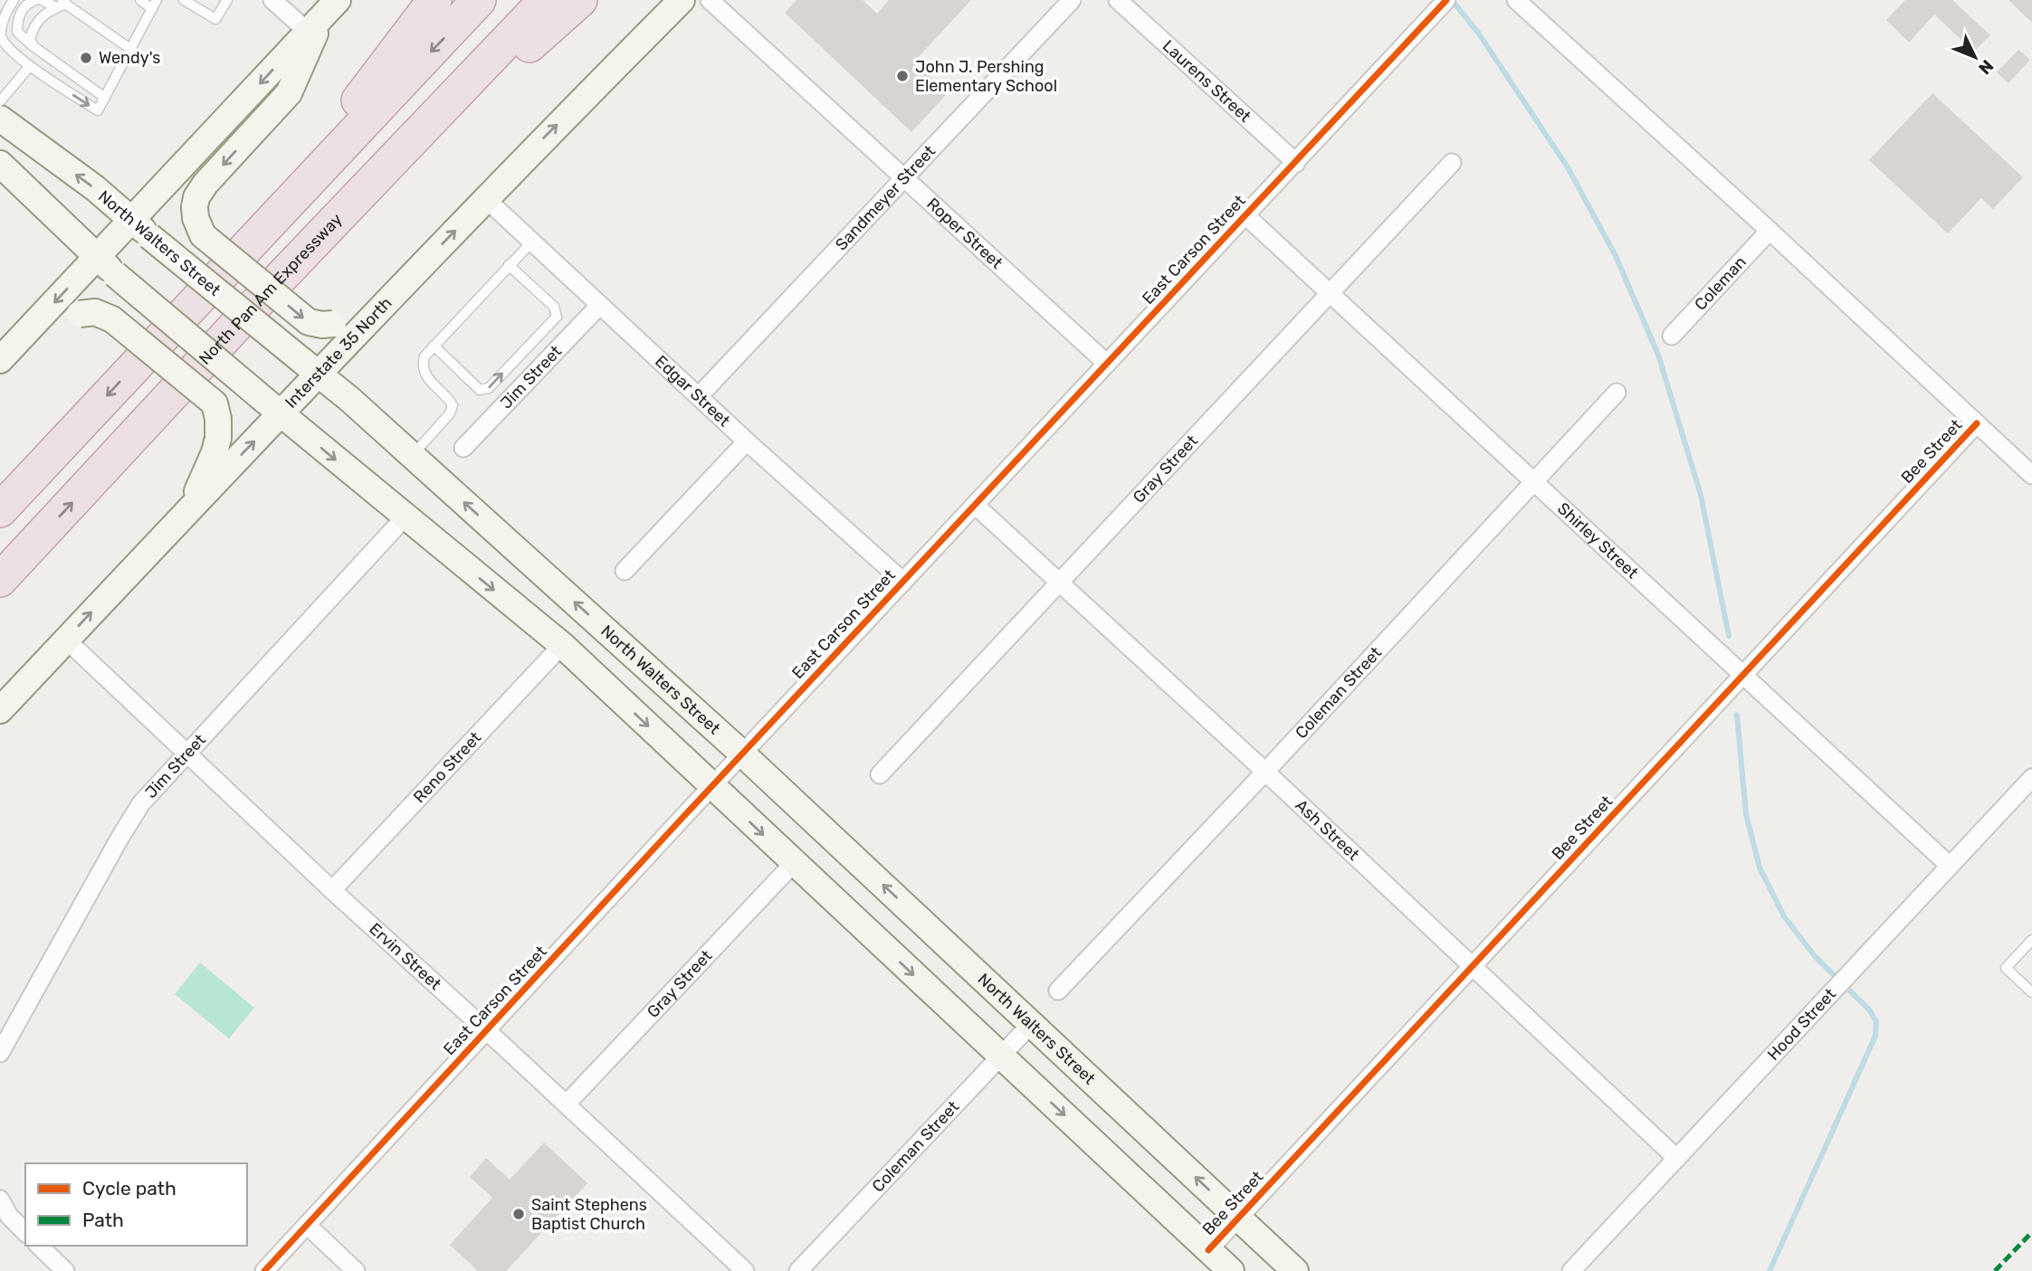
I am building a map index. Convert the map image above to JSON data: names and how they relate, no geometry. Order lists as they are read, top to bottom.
{
  "streets": {
    "highway": ["North Pan Am Expressway"],
    "main road": ["North Walters Street", "Interstate 35 North"],
    "street": [
      "Laurens Street",
      "Sandmeyer Street",
      "Roper Street",
      "East Carson Street",
      "Coleman",
      "Jim Street",
      "Edgar Street",
      "Bee Street",
      "Gray Street",
      "Shirley Street",
      "Coleman Street",
      "Reno Street",
      "Ash Street",
      "Ervin Street",
      "Hood Street"
    ]
  },
  "crossings": [
    ["Laurens Street", "East Carson Street"],
    ["Sandmeyer Street", "Roper Street"],
    ["Sandmeyer Street", "Edgar Street"],
    ["Roper Street", "East Carson Street"],
    ["North Walters Street", "East Carson Street"],
    ["North Walters Street", "Interstate 35 North"],
    ["North Walters Street", "Bee Street"],
    ["North Walters Street", "Coleman Street"],
    ["East Carson Street", "Edgar Street"],
    ["East Carson Street", "Shirley Street"],
    ["East Carson Street", "Ash Street"],
    ["East Carson Street", "Ervin Street"],
    ["Interstate 35 North", "Edgar Street"],
    ["Interstate 35 North", "Ervin Street"],
    ["Jim Street", "Edgar Street"],
    ["Jim Street", "Ervin Street"],
    ["Bee Street", "Shirley Street"],
    ["Bee Street", "Ash Street"],
    ["Gray Street", "Shirley Street"],
    ["Gray Street", "Ash Street"],
    ["Gray Street", "Ervin Street"],
    ["Shirley Street", "Coleman Street"],
    ["Shirley Street", "Hood Street"],
    ["Coleman Street", "Ash Street"],
    ["Reno Street", "Ervin Street"],
    ["Ash Street", "Hood Street"]
  ],
  "one_way": ["Interstate 35 North"],
  "places": ["Wendy's", "John J. Pershing Elementary School", "Saint Stephens Baptist Church"],
  "legend": ["Cycle path", "Path"],
  "north": "bottom right"
}
